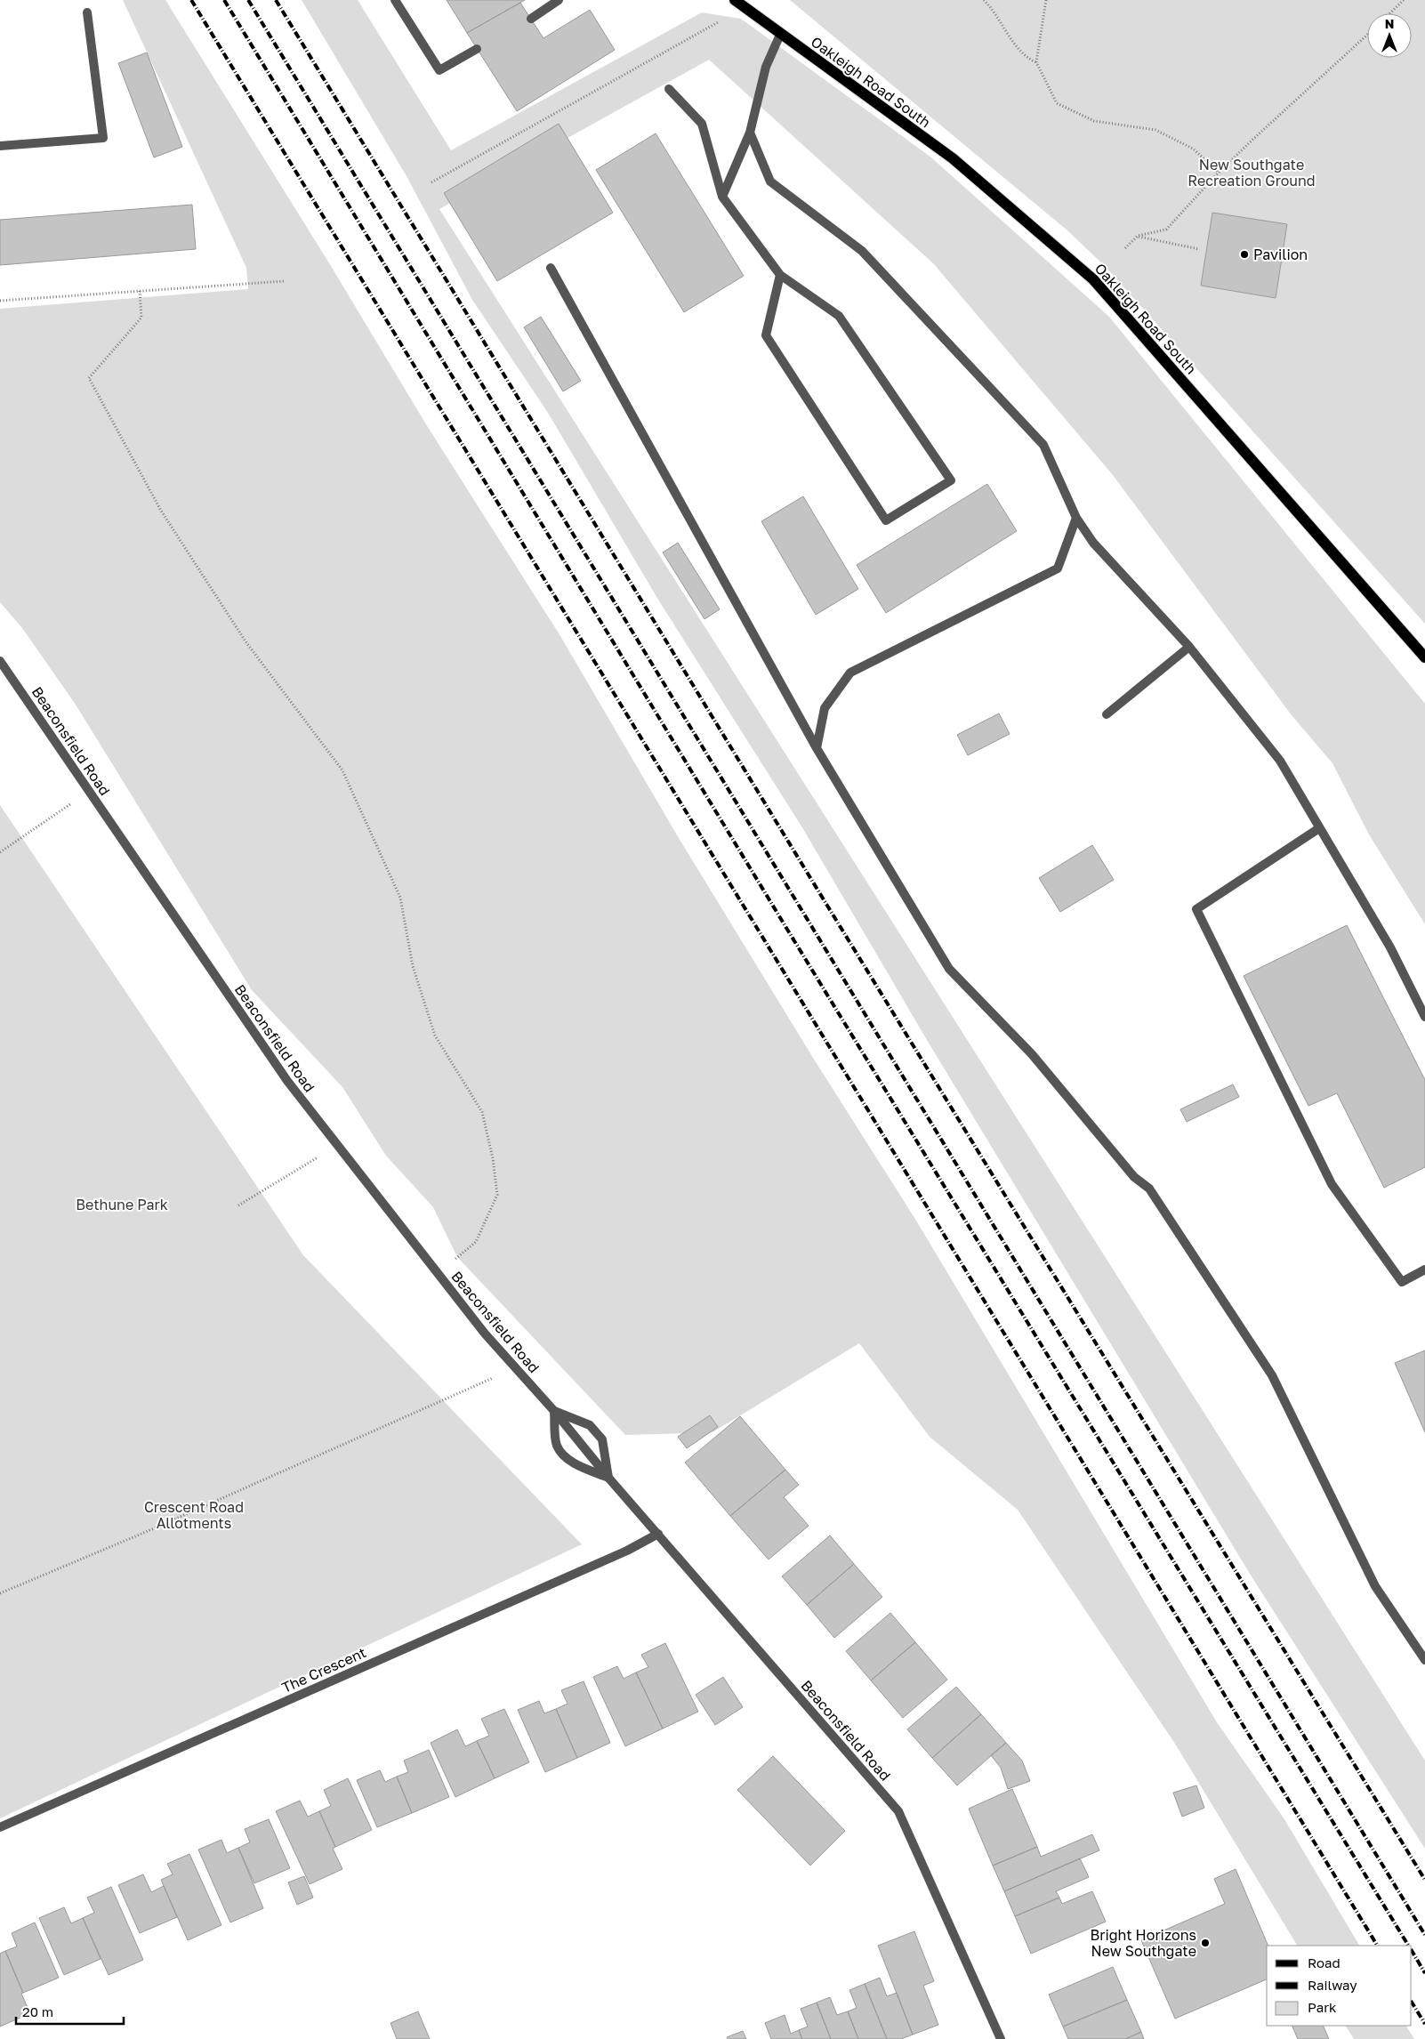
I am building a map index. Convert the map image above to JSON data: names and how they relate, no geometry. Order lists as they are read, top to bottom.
{
  "streets": {
    "main road": ["Oakleigh Road South"],
    "street": ["Beaconsfield Road", "The Crescent"]
  },
  "crossings": [
    ["Beaconsfield Road", "The Crescent"]
  ],
  "parks": ["New Southgate Recreation Ground", "Bethune Park", "Crescent Road Allotments"],
  "places": ["Pavilion", "Bright Horizons New Southgate"],
  "legend": ["Road", "Railway", "Park"],
  "scale_bar": "20 m",
  "north": "top"
}
